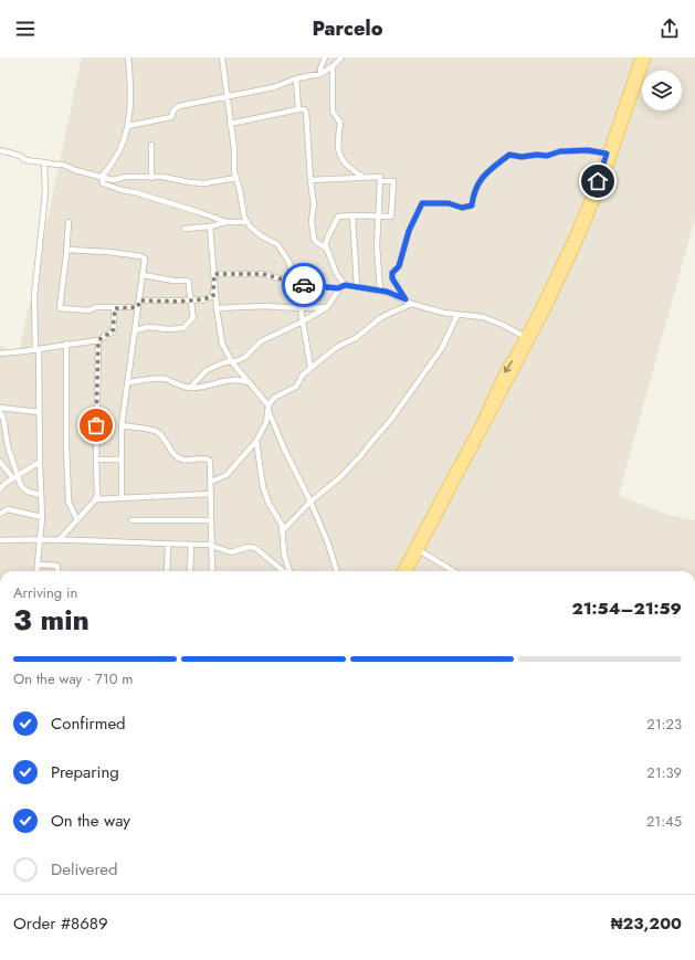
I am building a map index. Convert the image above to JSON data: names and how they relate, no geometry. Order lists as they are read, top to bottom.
{
  "page": {
    "header": "Parcelo",
    "heading": ["3 min", "Arriving in", "21:54–21:59"],
    "panel": ["Order #8689", "₦23,200"],
    "bar": "On the way · 710 m",
    "list": [
      ["Confirmed", "21:23"],
      ["Preparing", "21:39"],
      ["On the way", "21:45"],
      "Delivered"
    ]
  }
}
